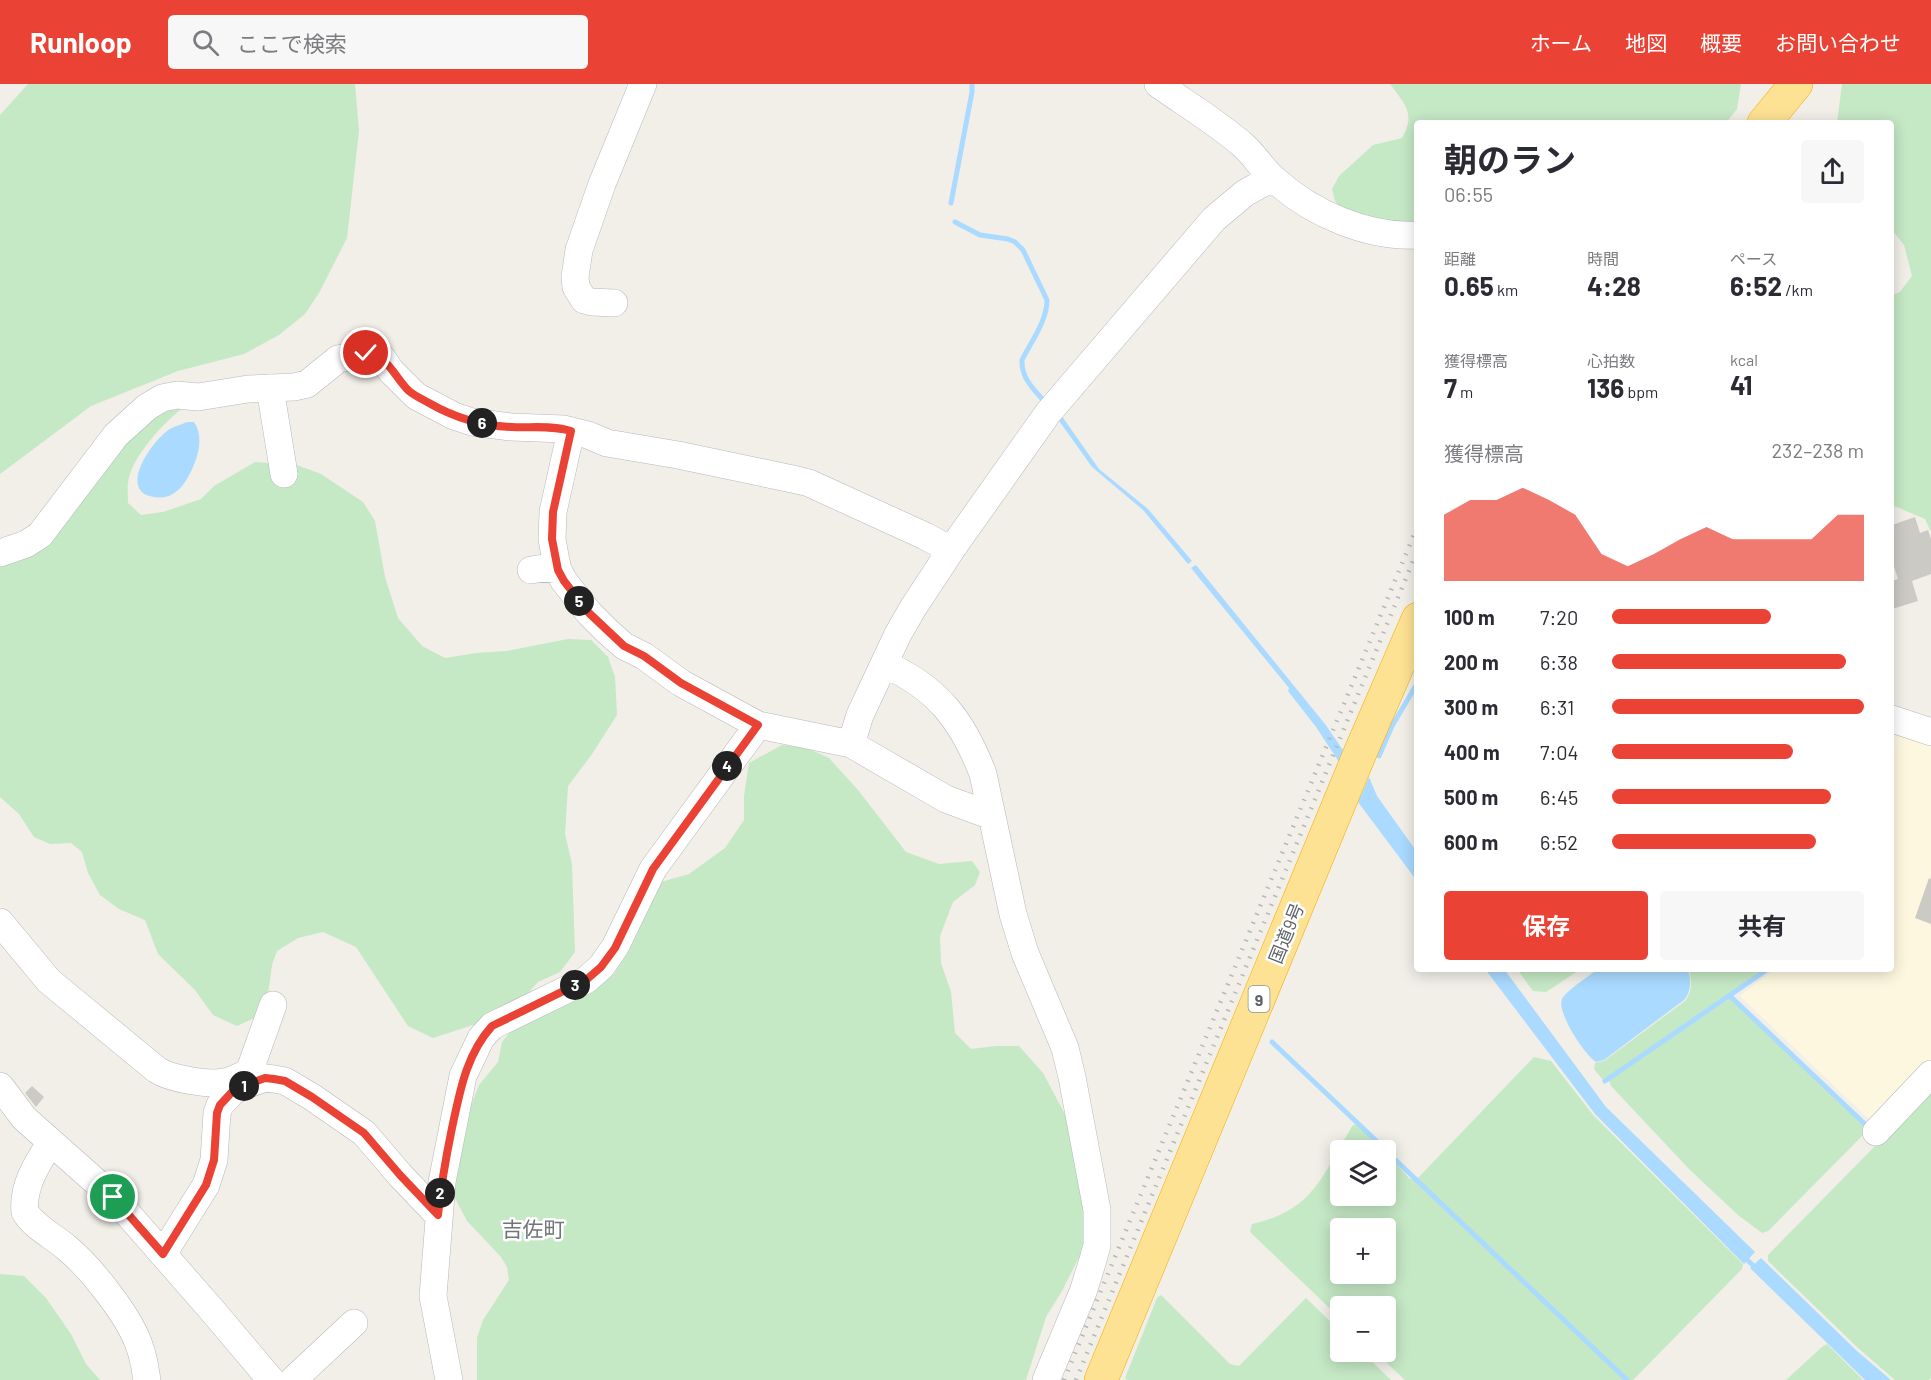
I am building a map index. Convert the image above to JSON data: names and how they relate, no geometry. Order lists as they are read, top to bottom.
{
  "streets": {
    "highway": ["国道9号", "9"]
  },
  "districts": ["吉佐町"],
  "page": {
    "header": "Runloop",
    "search": "ここで検索",
    "nav": [
      "ホーム",
      "地図",
      "概要",
      "お問い合わせ"
    ],
    "heading": ["朝のラン", "06:55"],
    "stats": [
      ["距離", "0.65 km"],
      ["時間", "4:28"],
      ["ペース", "6:52 /km"],
      ["獲得標高", "7 m"],
      ["心拍数", "136 bpm"],
      ["kcal", "41"]
    ],
    "pins": [
      "6",
      "5",
      "4",
      "3",
      "1",
      "2"
    ],
    "chart": ["獲得標高", "232–238 m"],
    "list": [
      {
        "name": "100 m",
        "note": "7:20"
      },
      {
        "name": "200 m",
        "note": "6:38"
      },
      {
        "name": "300 m",
        "note": "6:31"
      },
      {
        "name": "400 m",
        "note": "7:04"
      },
      {
        "name": "500 m",
        "note": "6:45"
      },
      {
        "name": "600 m",
        "note": "6:52"
      }
    ],
    "buttons": ["保存", "共有"],
    "map_buttons": ["+", "−"]
  }
}
